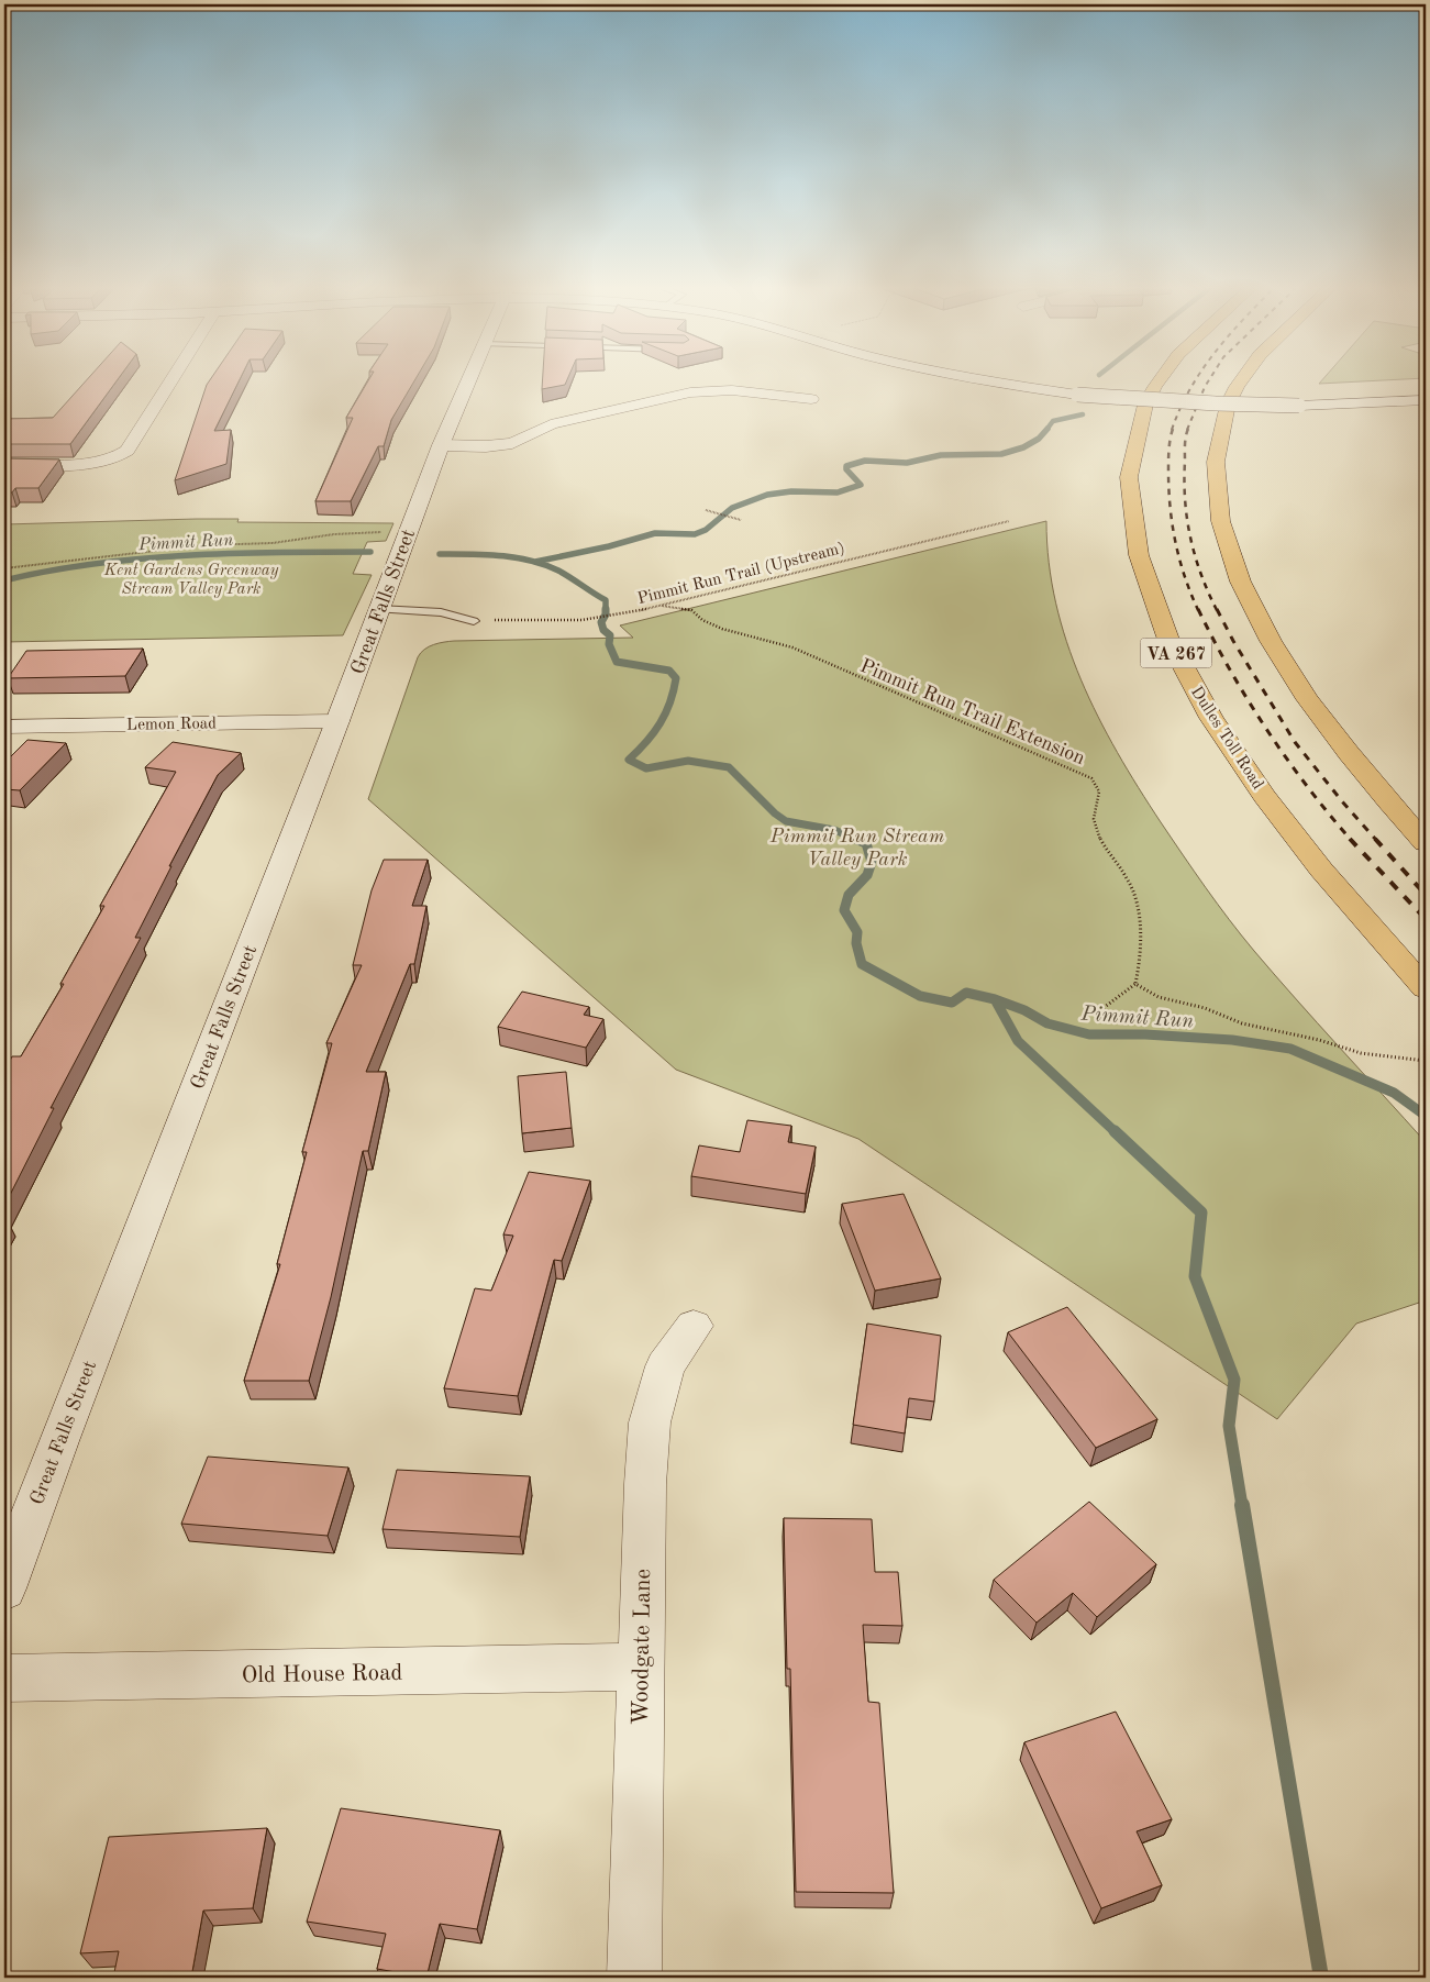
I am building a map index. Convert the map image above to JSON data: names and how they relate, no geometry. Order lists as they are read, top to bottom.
{
  "streets": {
    "highway": ["VA 267", "Dulles Toll Road"],
    "main road": [
      "Great Falls Street",
      "Lemon Road",
      "Woodgate Lane",
      "Old House Road"
    ],
    "path": ["Pimmit Run Trail (Upstream)", "Pimmit Run Trail Extension"]
  },
  "crossings": [
    ["Pimmit Run Trail (Upstream)", "Pimmit Run Trail Extension"],
    ["Great Falls Street", "Lemon Road"],
    ["Woodgate Lane", "Old House Road"]
  ],
  "water": ["Pimmit Run"],
  "parks": ["Kent Gardens Greenway Stream Valley Park", "Pimmit Run Stream Valley Park"]
}
